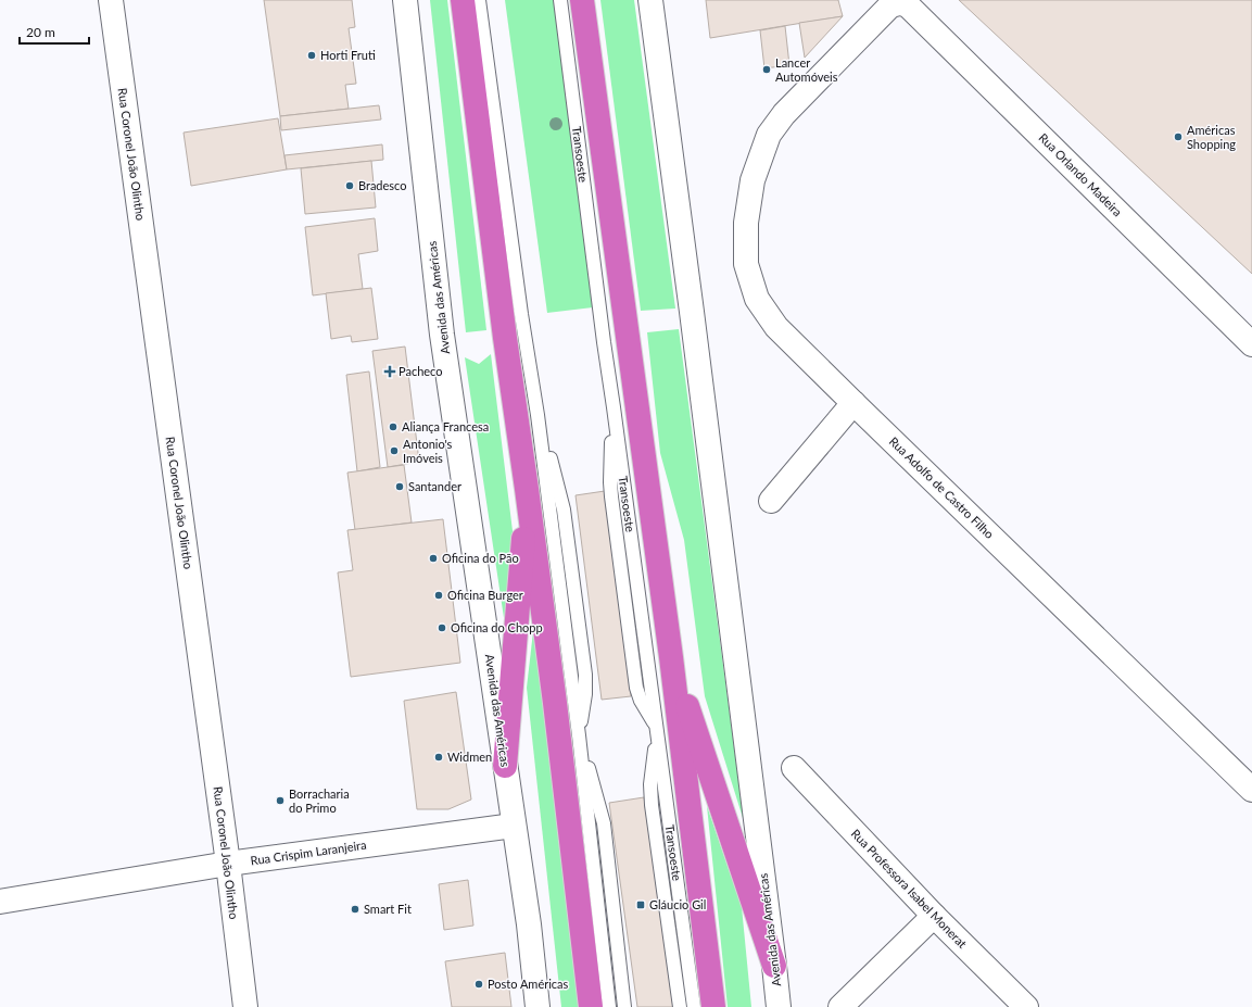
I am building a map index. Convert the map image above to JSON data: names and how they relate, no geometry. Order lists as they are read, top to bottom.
{
  "streets": {
    "street": [
      "Rua Coronel João Olintho",
      "Rua Orlando Madeira",
      "Avenida das Américas",
      "Rua Adolfo de Castro Filho",
      "Rua Crispim Laranjeira",
      "Rua Professora Isabel Monerat"
    ],
    "lane": ["Transoeste"]
  },
  "crossings": [
    ["Rua Coronel João Olintho", "Rua Crispim Laranjeira"],
    ["Rua Orlando Madeira", "Rua Adolfo de Castro Filho"],
    ["Avenida das Américas", "Rua Crispim Laranjeira"]
  ],
  "places": {
    "other": [
      "Horti Fruti",
      "Lancer Automóveis",
      "Américas Shopping",
      "Bradesco",
      "Aliança Francesa",
      "Antonio's Imóveis",
      "Santander",
      "Oficina do Pão",
      "Oficina Burger",
      "Oficina do Chopp",
      "Widmen",
      "Borracharia do Primo",
      "Smart Fit",
      "Posto Américas"
    ],
    "health": ["Pacheco"],
    "transit": ["Gláucio Gil"]
  },
  "scale_bar": "20 m"
}
